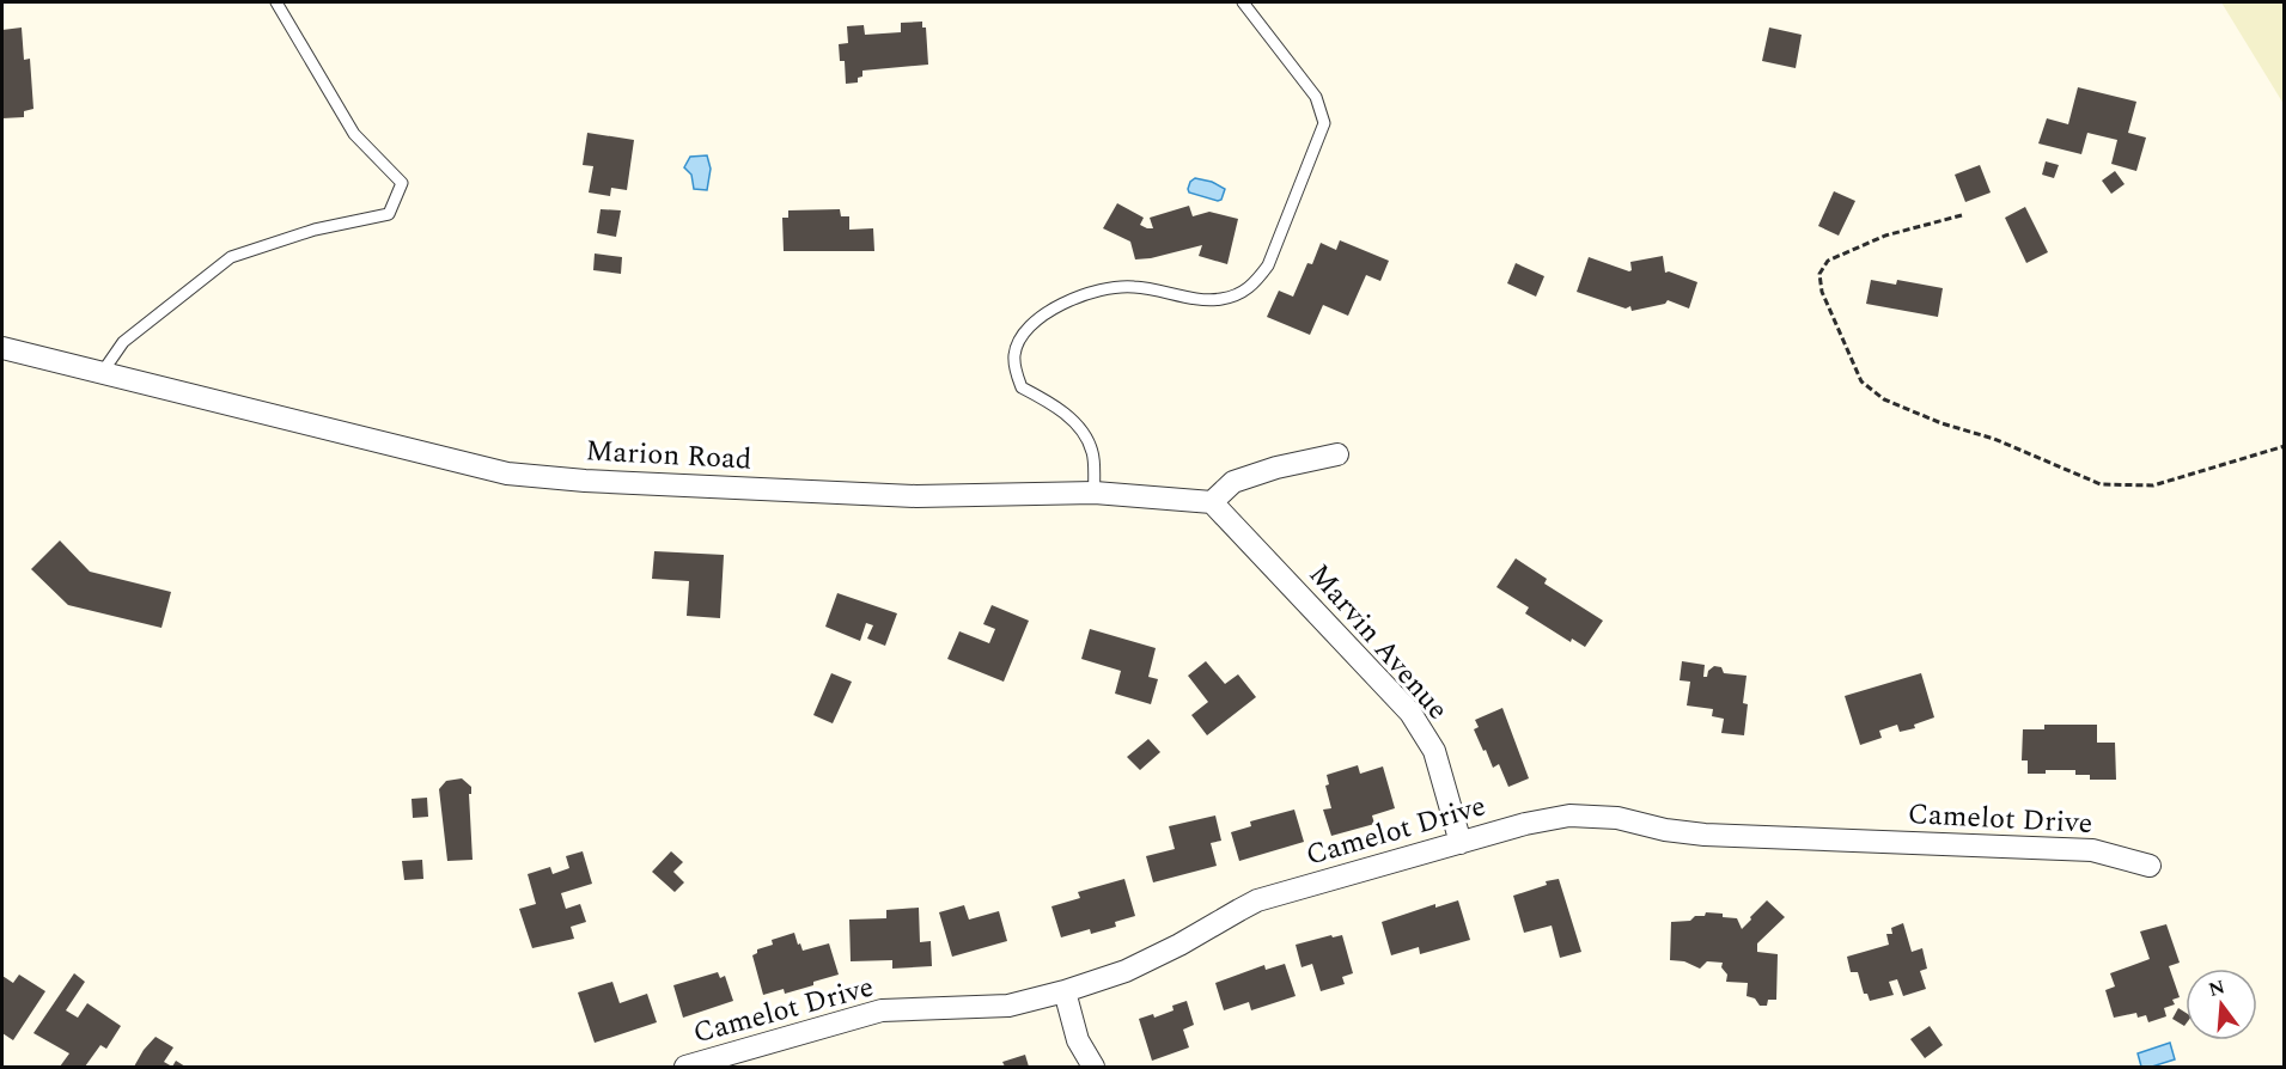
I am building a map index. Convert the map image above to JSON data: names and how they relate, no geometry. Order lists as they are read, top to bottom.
{
  "streets": {
    "street": ["Marion Road", "Marvin Avenue", "Camelot Drive"]
  },
  "crossings": [
    ["Marion Road", "Marvin Avenue"],
    ["Marvin Avenue", "Camelot Drive"]
  ],
  "north": "top"
}
